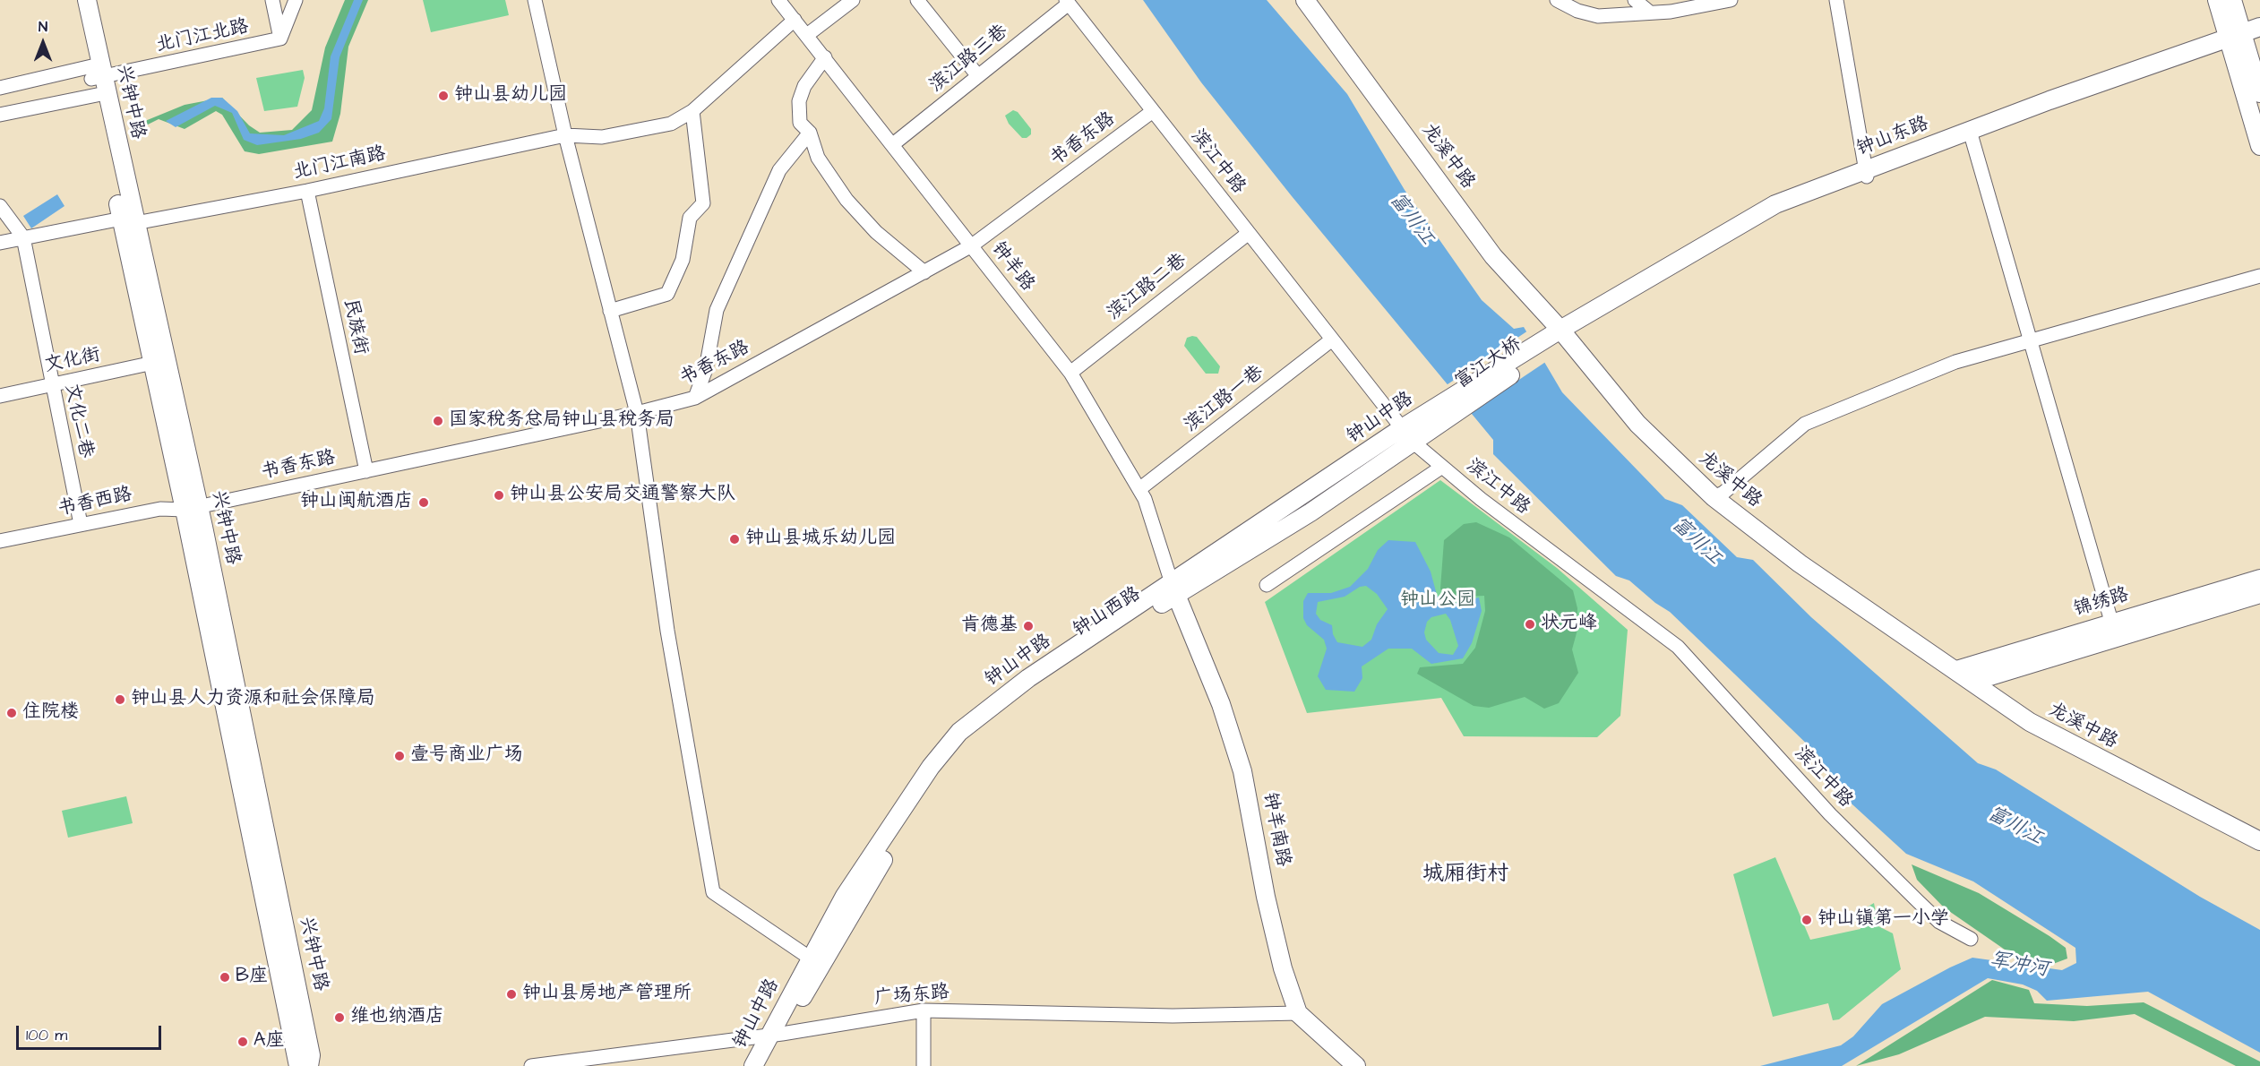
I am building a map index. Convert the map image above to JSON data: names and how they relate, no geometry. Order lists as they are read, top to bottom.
{
  "streets": {
    "main road": [
      "兴钟中路",
      "钟山东路",
      "龙溪中路",
      "富江大桥",
      "钟山中路",
      "锦绣路",
      "钟山西路",
      "钟羊南路"
    ],
    "street": [
      "北门江北路",
      "滨江路三巷",
      "书香东路",
      "滨江中路",
      "北门江南路",
      "钟羊路",
      "滨江路二巷",
      "民族街",
      "文化街",
      "滨江路一巷",
      "文化二巷",
      "书香西路",
      "广场东路"
    ]
  },
  "crossings": [
    ["北门江北路", "兴钟中路"],
    ["滨江路三巷", "滨江中路"],
    ["滨江路三巷", "钟羊路"],
    ["兴钟中路", "书香东路"],
    ["兴钟中路", "北门江南路"],
    ["兴钟中路", "文化街"],
    ["兴钟中路", "书香西路"],
    ["钟山东路", "龙溪中路"],
    ["钟山东路", "富江大桥"],
    ["书香东路", "滨江中路"],
    ["书香东路", "钟羊路"],
    ["书香东路", "民族街"],
    ["书香东路", "书香西路"],
    ["龙溪中路", "富江大桥"],
    ["龙溪中路", "锦绣路"],
    ["滨江中路", "滨江路二巷"],
    ["滨江中路", "滨江路一巷"],
    ["滨江中路", "钟山中路"],
    ["滨江中路", "钟山西路"],
    ["北门江南路", "钟羊路"],
    ["北门江南路", "民族街"],
    ["北门江南路", "文化二巷"],
    ["钟羊路", "滨江路二巷"],
    ["钟羊路", "滨江路一巷"],
    ["钟羊路", "钟山中路"],
    ["钟羊路", "钟山西路"],
    ["钟羊路", "钟羊南路"],
    ["文化街", "文化二巷"],
    ["富江大桥", "钟山中路"],
    ["钟山中路", "钟山西路"],
    ["钟山中路", "钟羊南路"],
    ["钟山中路", "广场东路"],
    ["文化二巷", "书香西路"],
    ["钟山西路", "钟羊南路"],
    ["钟山西路", "广场东路"],
    ["钟羊南路", "广场东路"]
  ],
  "districts": ["城厢街村"],
  "water": ["富川江", "军冲河"],
  "parks": ["钟山公园"],
  "places": [
    "钟山县幼儿园",
    "国家税务总局钟山县税务局",
    "钟山县公安局交通警察大队",
    "钟山闽航酒店",
    "钟山县城乐幼儿园",
    "状元峰",
    "肯德基",
    "钟山县人力资源和社会保障局",
    "住院楼",
    "壹号商业广场",
    "钟山镇第一小学",
    "B座",
    "钟山县房地产管理所",
    "维也纳酒店",
    "A座"
  ],
  "scale_bar": "100 m",
  "north": "top"
}
